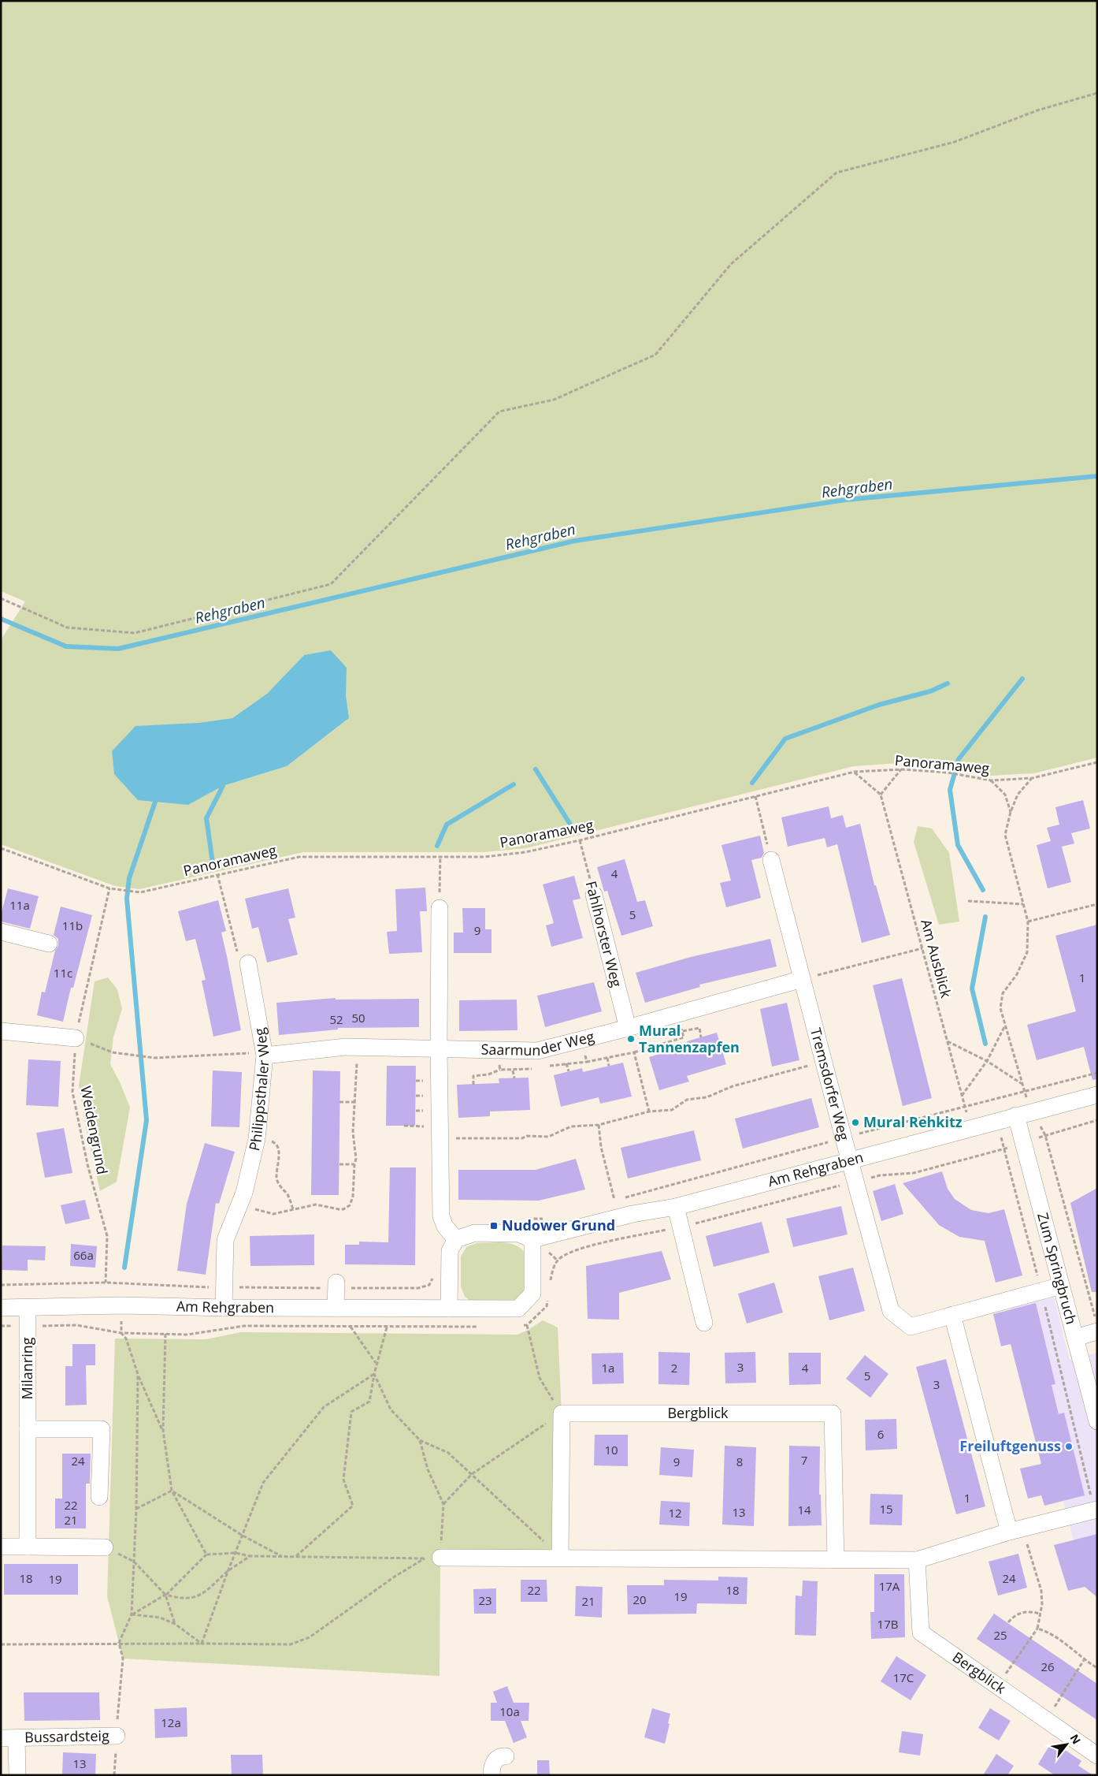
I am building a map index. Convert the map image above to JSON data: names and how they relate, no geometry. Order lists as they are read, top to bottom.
{
  "streets": {
    "street": [
      "Fahlhorster Weg",
      "Saarmunder Weg",
      "Tremsdorfer Weg",
      "Philippsthaler Weg",
      "Am Rehgraben",
      "Zum Springbruch",
      "Milanring",
      "Bergblick",
      "Bussardsteig"
    ],
    "path": ["Panoramaweg", "Am Ausblick", "Weidengrund"]
  },
  "crossings": [
    ["Panoramaweg", "Fahlhorster Weg"],
    ["Panoramaweg", "Weidengrund"],
    ["Fahlhorster Weg", "Saarmunder Weg"],
    ["Am Ausblick", "Am Rehgraben"],
    ["Saarmunder Weg", "Tremsdorfer Weg"],
    ["Saarmunder Weg", "Philippsthaler Weg"],
    ["Tremsdorfer Weg", "Am Rehgraben"],
    ["Tremsdorfer Weg", "Zum Springbruch"],
    ["Philippsthaler Weg", "Am Rehgraben"],
    ["Am Rehgraben", "Zum Springbruch"],
    ["Am Rehgraben", "Milanring"]
  ],
  "water": ["Rehgraben"],
  "places": {
    "other": ["Mural Tannenzapfen", "Mural Rehkitz", "Freiluftgenuss"],
    "transit": ["Nudower Grund"]
  },
  "house_numbers": [
    "4",
    "11a",
    "5",
    "11b",
    "9",
    "11c",
    "1",
    "50",
    "52",
    "66a",
    "3",
    "1a",
    "2",
    "4",
    "5",
    "3",
    "6",
    "10",
    "7",
    "24",
    "9",
    "8",
    "1",
    "22",
    "15",
    "14",
    "13",
    "12",
    "21",
    "18",
    "24",
    "19",
    "17A",
    "22",
    "18",
    "19",
    "20",
    "23",
    "21",
    "17B",
    "25",
    "26",
    "17C",
    "10a",
    "12a",
    "13"
  ],
  "north": "top right"
}
